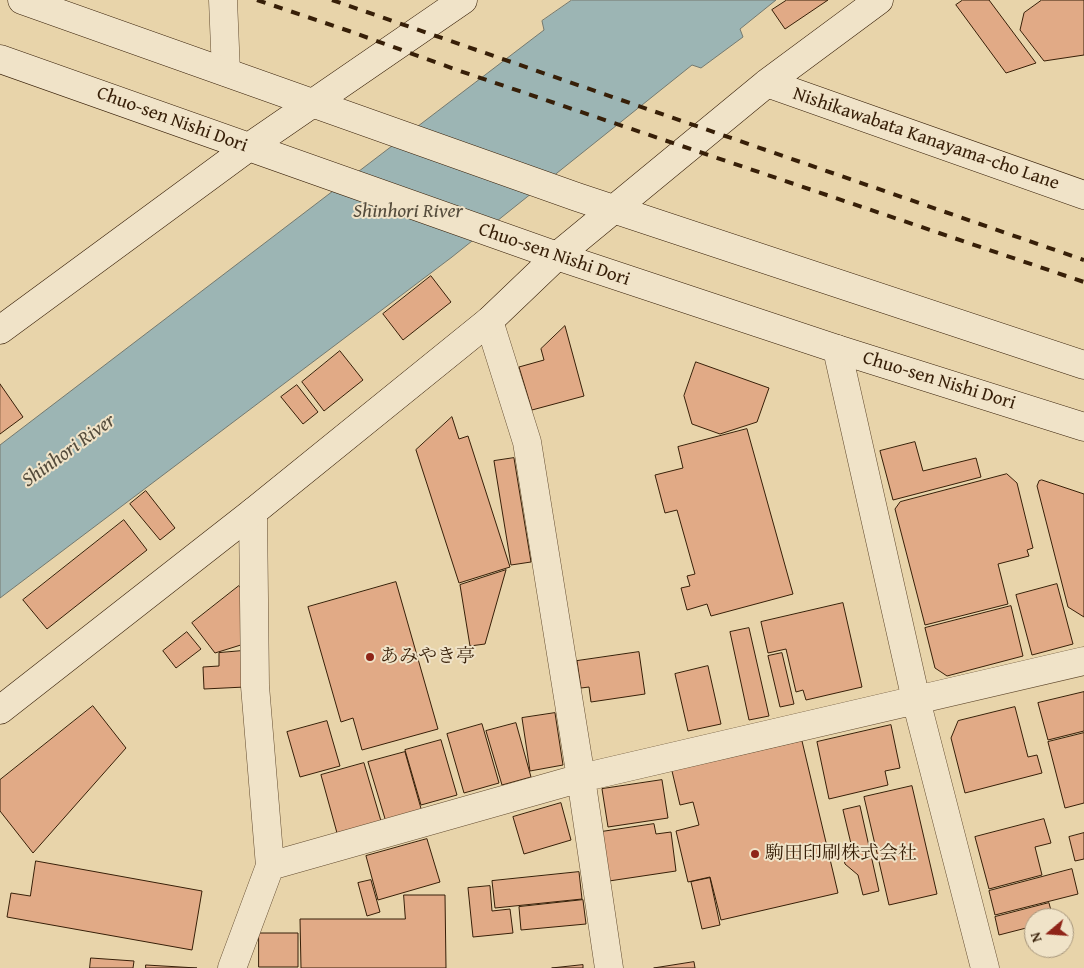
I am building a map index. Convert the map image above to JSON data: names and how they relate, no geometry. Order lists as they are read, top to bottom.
{
  "streets": {
    "street": ["Chuo-sen Nishi Dori", "Nishikawabata Kanayama-cho Lane"]
  },
  "water": ["Shinhori River"],
  "places": ["あみやき亭", "駒田印刷株式会社"],
  "north": "left"
}
